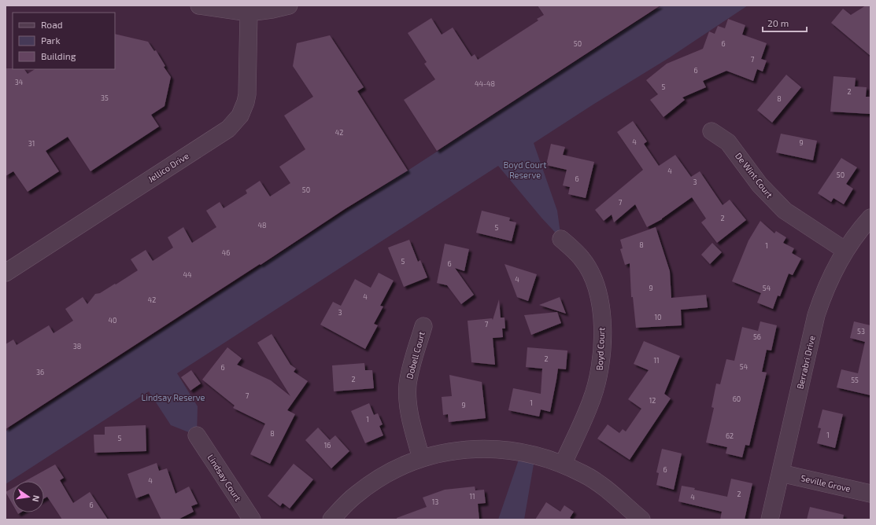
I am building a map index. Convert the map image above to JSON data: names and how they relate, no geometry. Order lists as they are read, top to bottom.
{
  "streets": {
    "street": [
      "Jellico Drive",
      "De Wint Court",
      "Boyd Court",
      "Dobell Court",
      "Berrabri Drive",
      "Lindsay Court",
      "Seville Grove"
    ]
  },
  "crossings": [
    ["De Wint Court", "Berrabri Drive"],
    ["Berrabri Drive", "Seville Grove"]
  ],
  "parks": ["Boyd Court Reserve", "Lindsay Reserve"],
  "house_numbers": [
    "50",
    "6",
    "7",
    "6",
    "34",
    "44-48",
    "5",
    "2",
    "35",
    "8",
    "42",
    "4",
    "9",
    "31",
    "4",
    "50",
    "6",
    "3",
    "50",
    "7",
    "2",
    "48",
    "5",
    "8",
    "1",
    "46",
    "5",
    "6",
    "44",
    "4",
    "9",
    "54",
    "4",
    "42",
    "3",
    "10",
    "40",
    "7",
    "53",
    "56",
    "38",
    "2",
    "11",
    "54",
    "6",
    "36",
    "2",
    "55",
    "7",
    "60",
    "12",
    "1",
    "9",
    "1",
    "8",
    "1",
    "62",
    "5",
    "16",
    "6",
    "4",
    "2",
    "11",
    "4",
    "13",
    "6"
  ],
  "legend": ["Road", "Park", "Building"],
  "scale_bar": "20 m",
  "north": "right"
}
